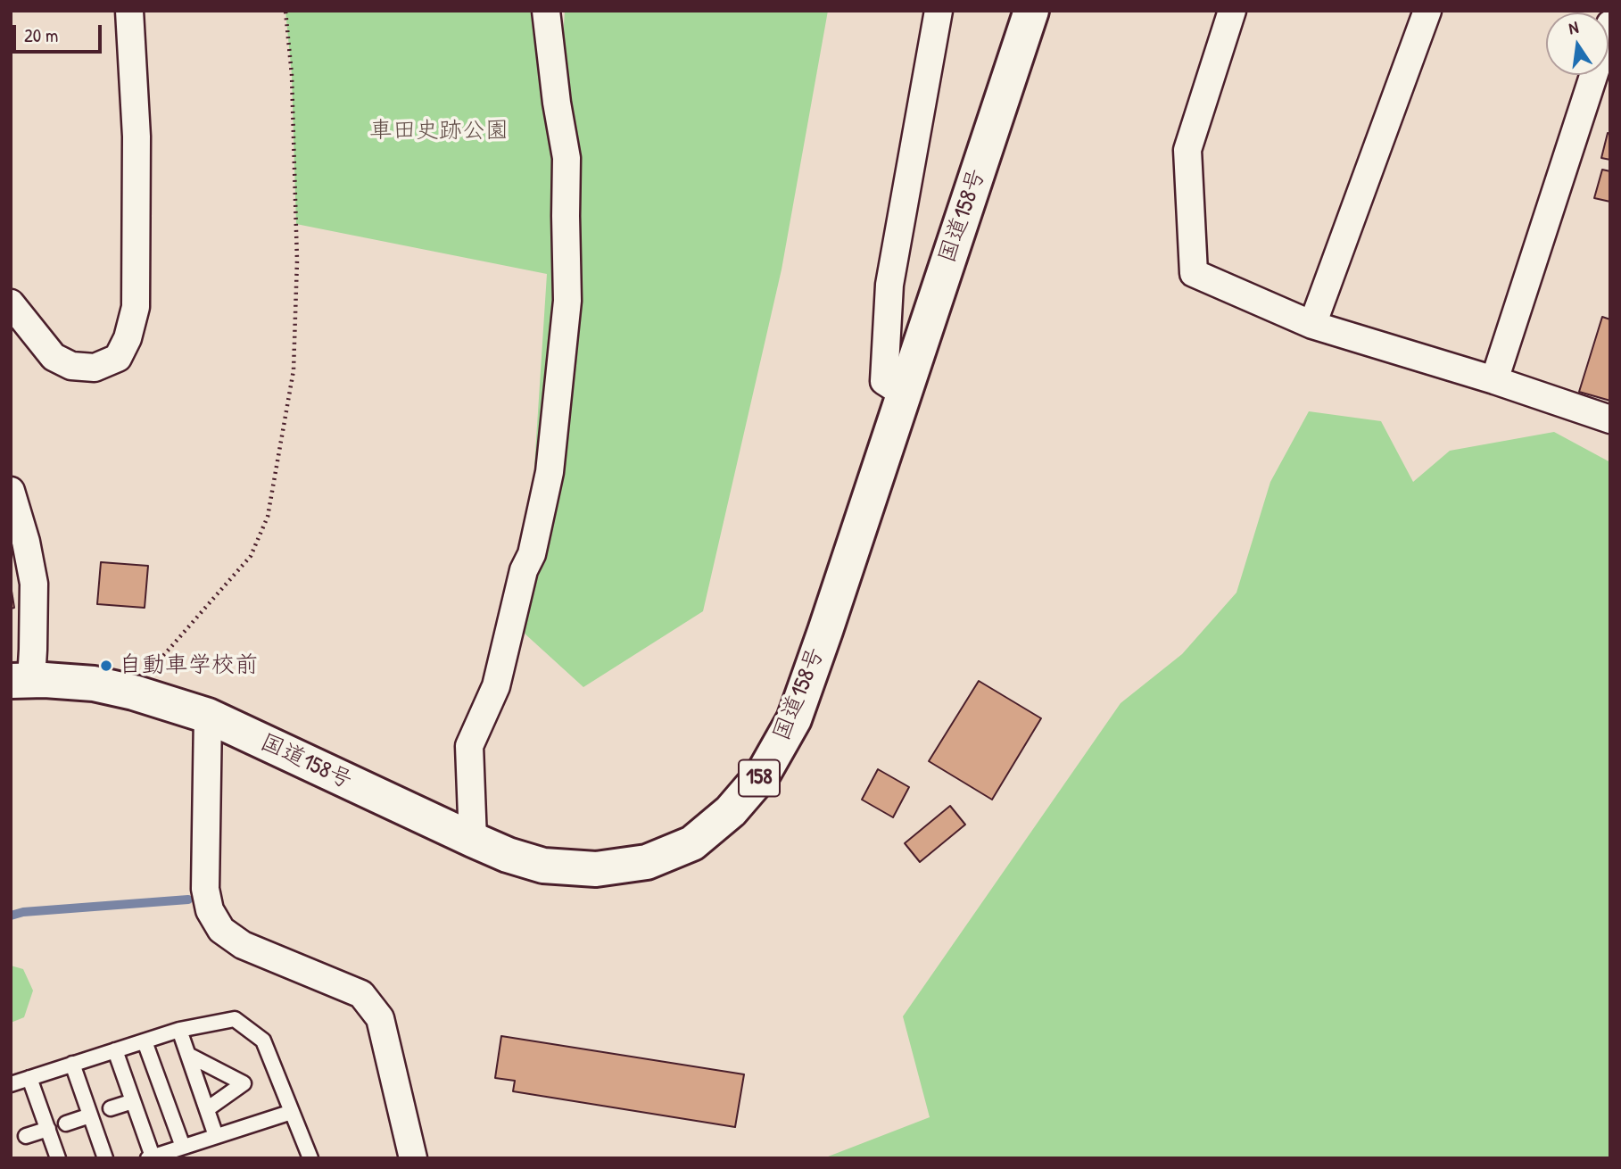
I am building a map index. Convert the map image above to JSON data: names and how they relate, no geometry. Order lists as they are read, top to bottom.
{
  "streets": {
    "highway": ["国道158号", "158"]
  },
  "parks": ["車田史跡公園"],
  "places": ["自動車学校前"],
  "scale_bar": "20 m",
  "north": "top"
}
